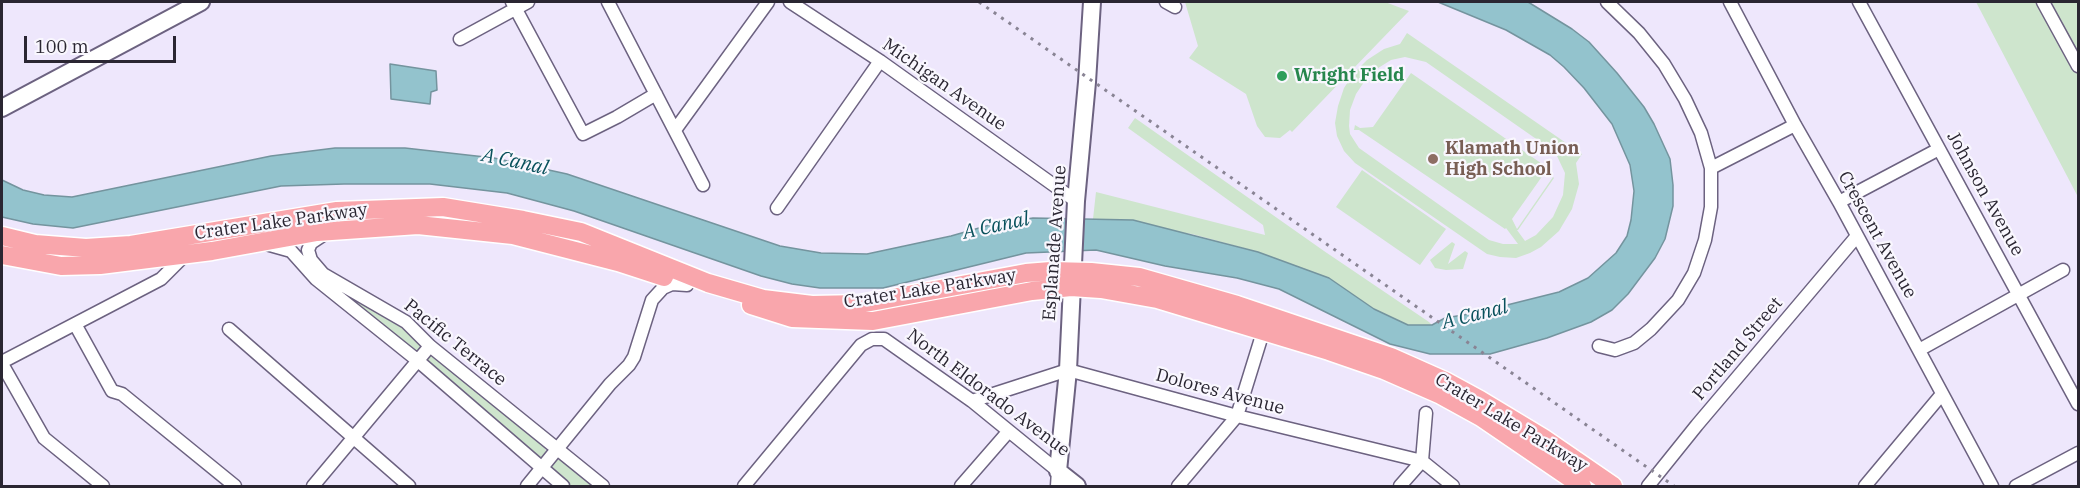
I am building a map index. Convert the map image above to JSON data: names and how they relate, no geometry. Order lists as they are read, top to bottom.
{
  "streets": {
    "main road": ["Crater Lake Parkway"],
    "street": [
      "Michigan Avenue",
      "Johnson Avenue",
      "Crescent Avenue",
      "Esplanade Avenue",
      "Pacific Terrace",
      "Portland Street",
      "Dolores Avenue",
      "North Eldorado Avenue"
    ]
  },
  "crossings": [
    ["Michigan Avenue", "Esplanade Avenue"],
    ["Crater Lake Parkway", "Esplanade Avenue"],
    ["Crater Lake Parkway", "Pacific Terrace"],
    ["Crescent Avenue", "Portland Street"],
    ["Esplanade Avenue", "Dolores Avenue"],
    ["Esplanade Avenue", "North Eldorado Avenue"]
  ],
  "water": ["A Canal"],
  "places": ["Wright Field", "Klamath Union High School"],
  "scale_bar": "100 m"
}
